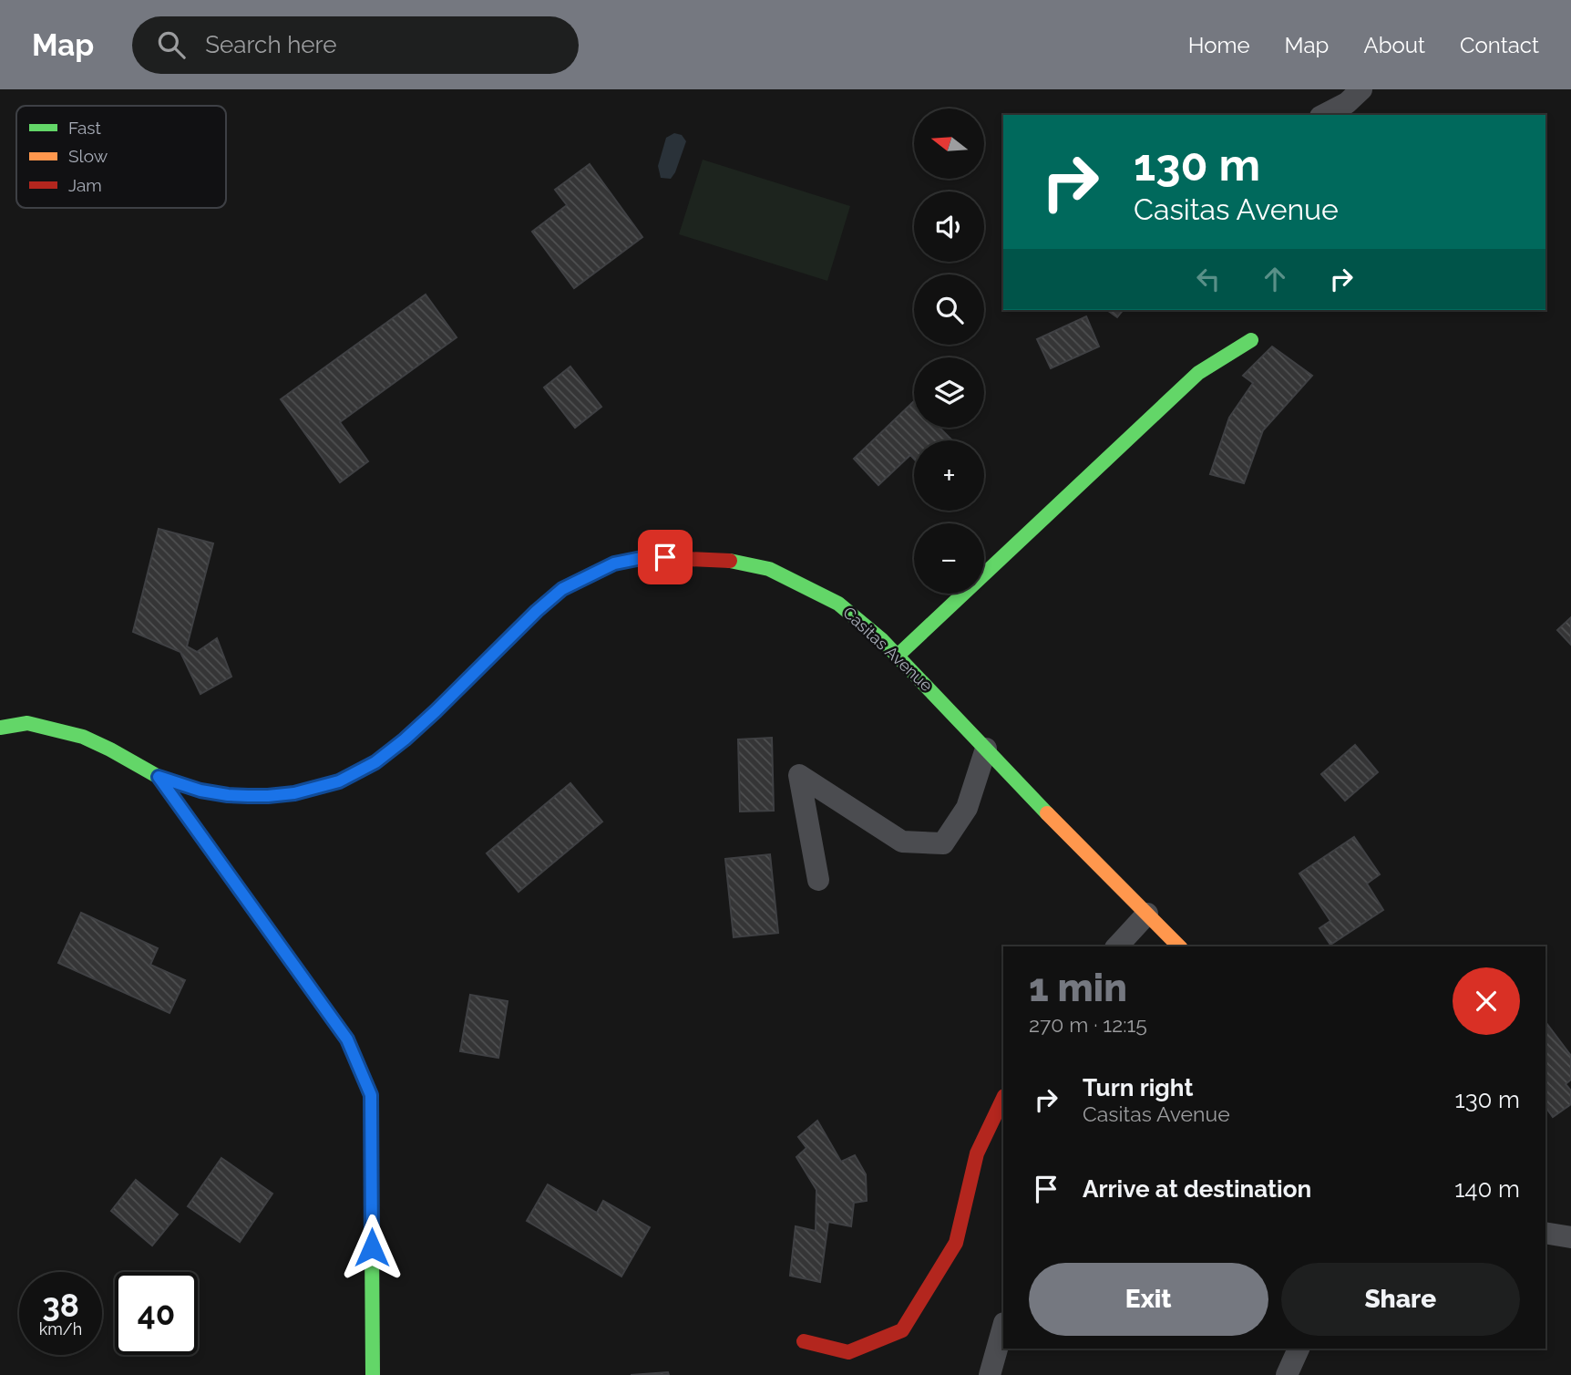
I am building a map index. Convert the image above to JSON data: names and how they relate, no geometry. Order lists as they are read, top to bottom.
{
  "streets": {
    "street": ["Casitas Avenue"]
  },
  "legend": ["Fast", "Slow", "Jam"],
  "north": "left",
  "page": {
    "header": "Map",
    "search": "Search here",
    "nav": [
      "Home",
      "Map",
      "About",
      "Contact"
    ],
    "map_buttons": ["+", "−"],
    "turn": ["130 m", "Casitas Avenue"],
    "heading": ["1 min", "270 m · 12:15"],
    "list": [
      {
        "name": "Turn right",
        "note": "Casitas Avenue",
        "value": "130 m"
      },
      {
        "name": "Arrive at destination",
        "value": "140 m"
      }
    ],
    "buttons": ["Exit", "Share"],
    "speed": "38 km/h",
    "limit": "40"
  }
}
